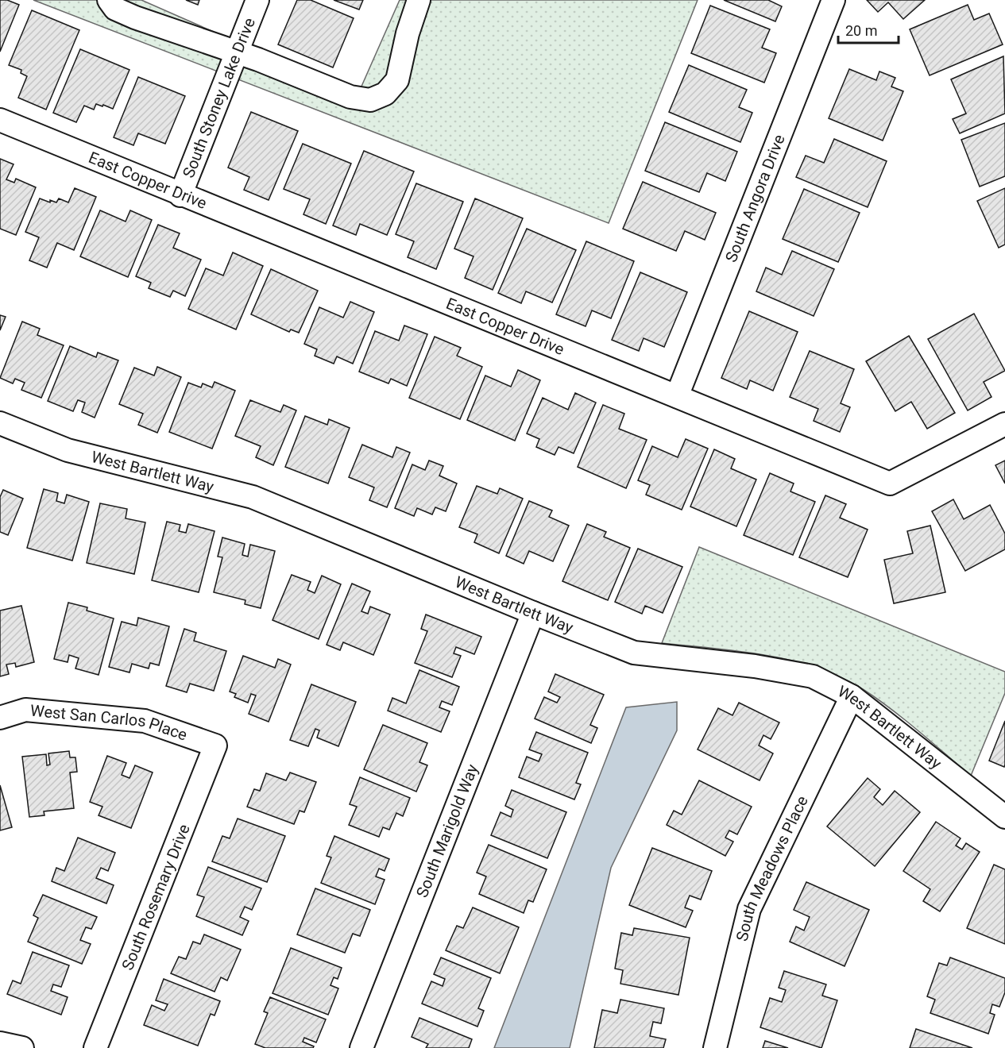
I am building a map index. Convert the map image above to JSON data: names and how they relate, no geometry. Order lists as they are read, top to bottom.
{
  "streets": {
    "street": [
      "South Stoney Lake Drive",
      "East Copper Drive",
      "South Angora Drive",
      "West Bartlett Way",
      "West San Carlos Place",
      "South Marigold Way",
      "South Meadows Place",
      "South Rosemary Drive"
    ]
  },
  "crossings": [
    ["South Stoney Lake Drive", "East Copper Drive"],
    ["East Copper Drive", "South Angora Drive"],
    ["West Bartlett Way", "South Marigold Way"],
    ["West Bartlett Way", "South Meadows Place"],
    ["West San Carlos Place", "South Rosemary Drive"]
  ],
  "scale_bar": "20 m"
}
